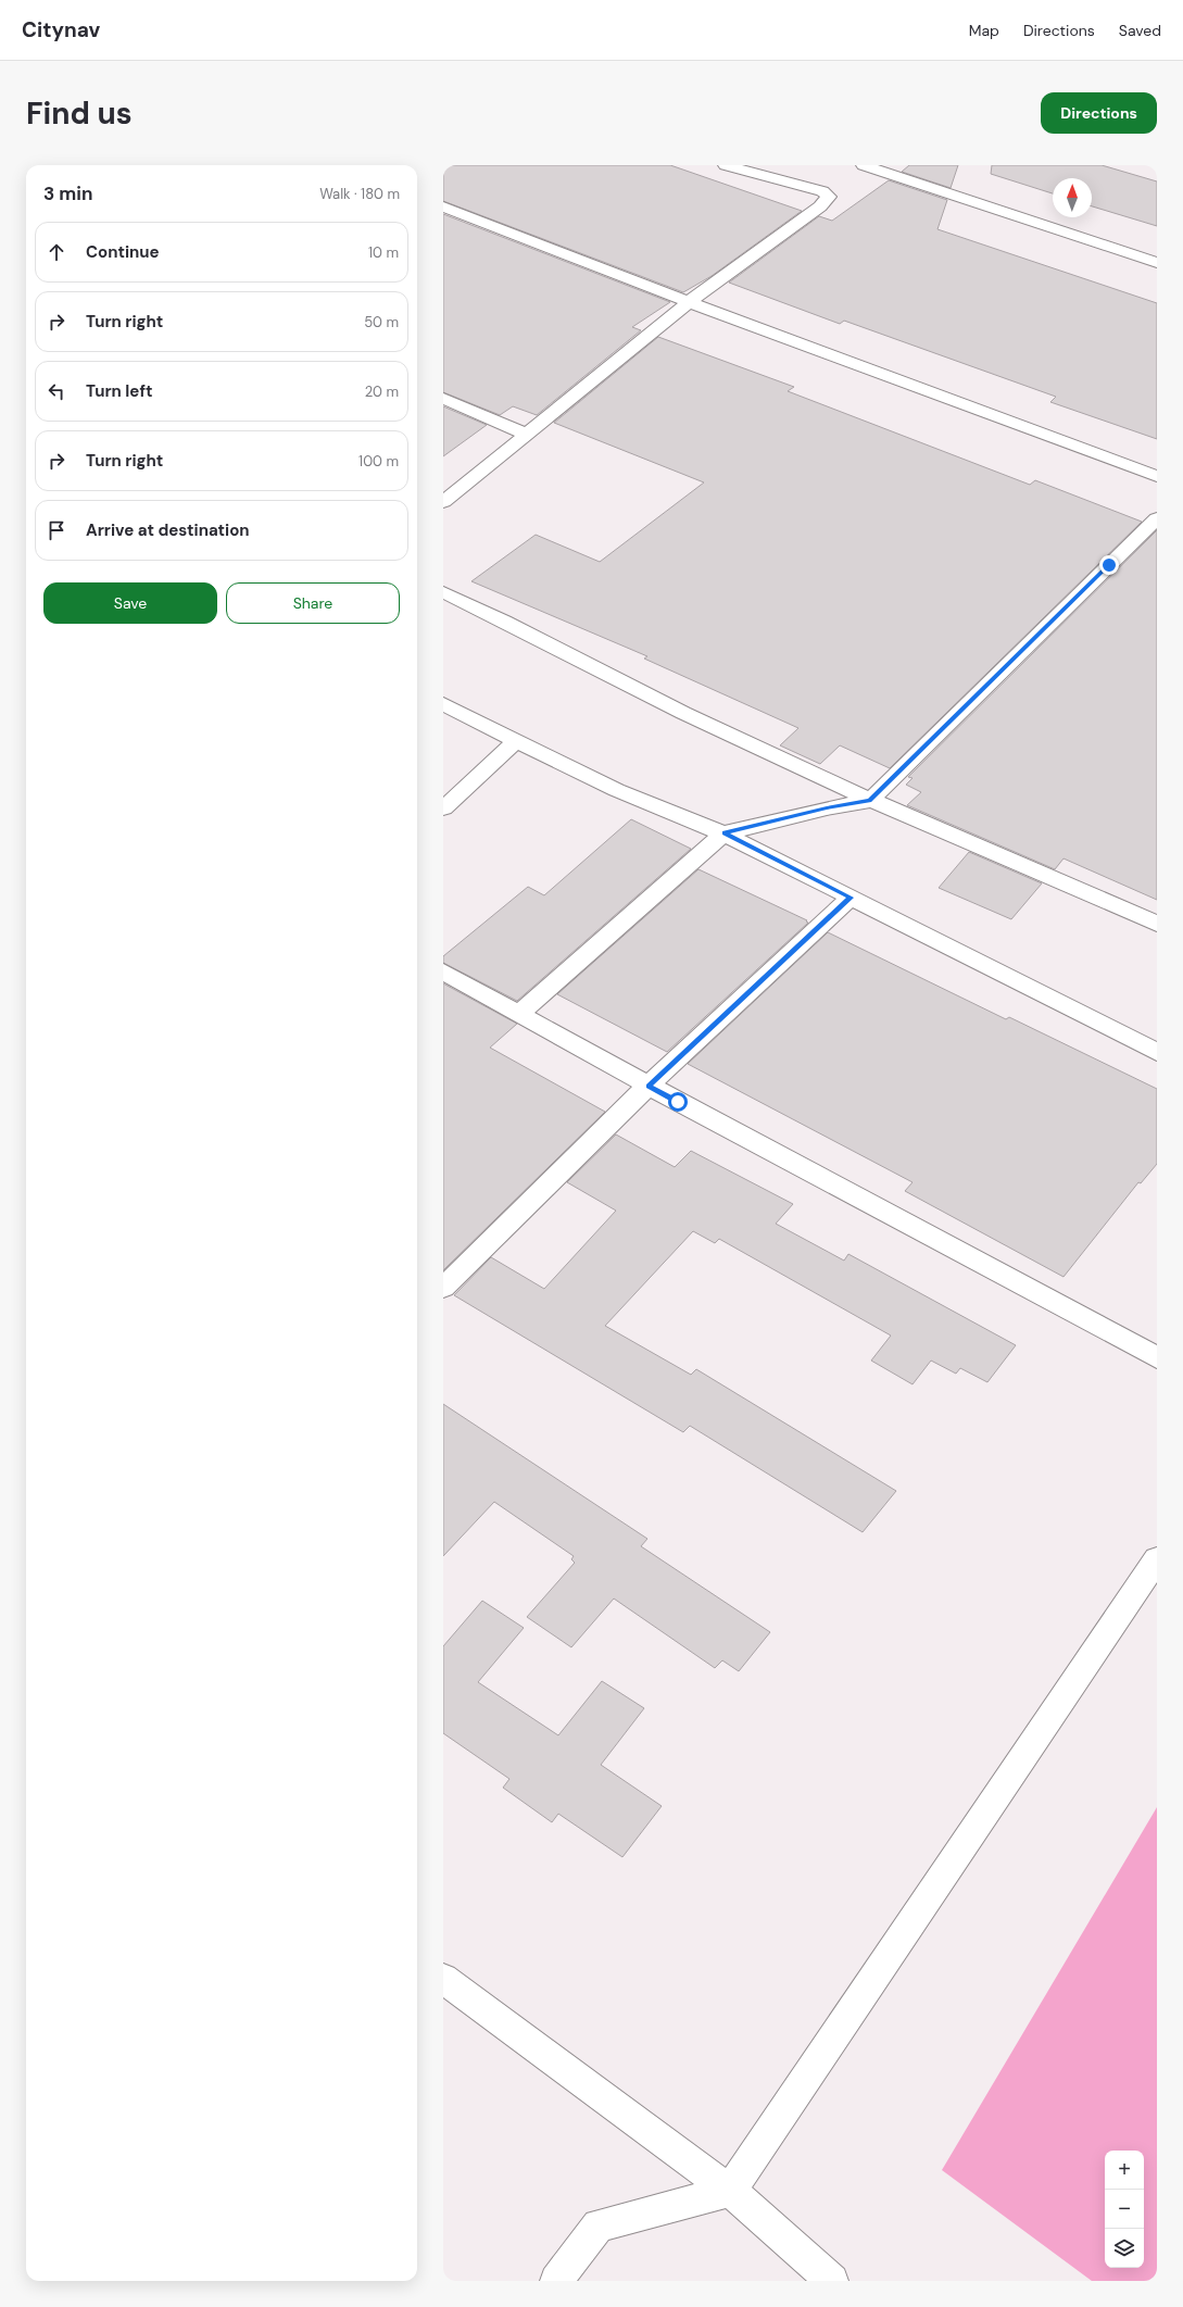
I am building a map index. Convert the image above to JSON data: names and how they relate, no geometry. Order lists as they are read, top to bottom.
{
  "north": "top",
  "page": {
    "header": "Citynav",
    "nav": ["Map", "Directions", "Saved"],
    "buttons": [
      "Directions",
      ["Save", "Share"]
    ],
    "title": "Find us",
    "heading": ["3 min", "Walk · 180 m"],
    "list": [
      ["Continue", "10 m"],
      ["Turn right", "50 m"],
      ["Turn left", "20 m"],
      ["Turn right", "100 m"],
      "Arrive at destination"
    ],
    "map_buttons": ["+", "−"]
  }
}
